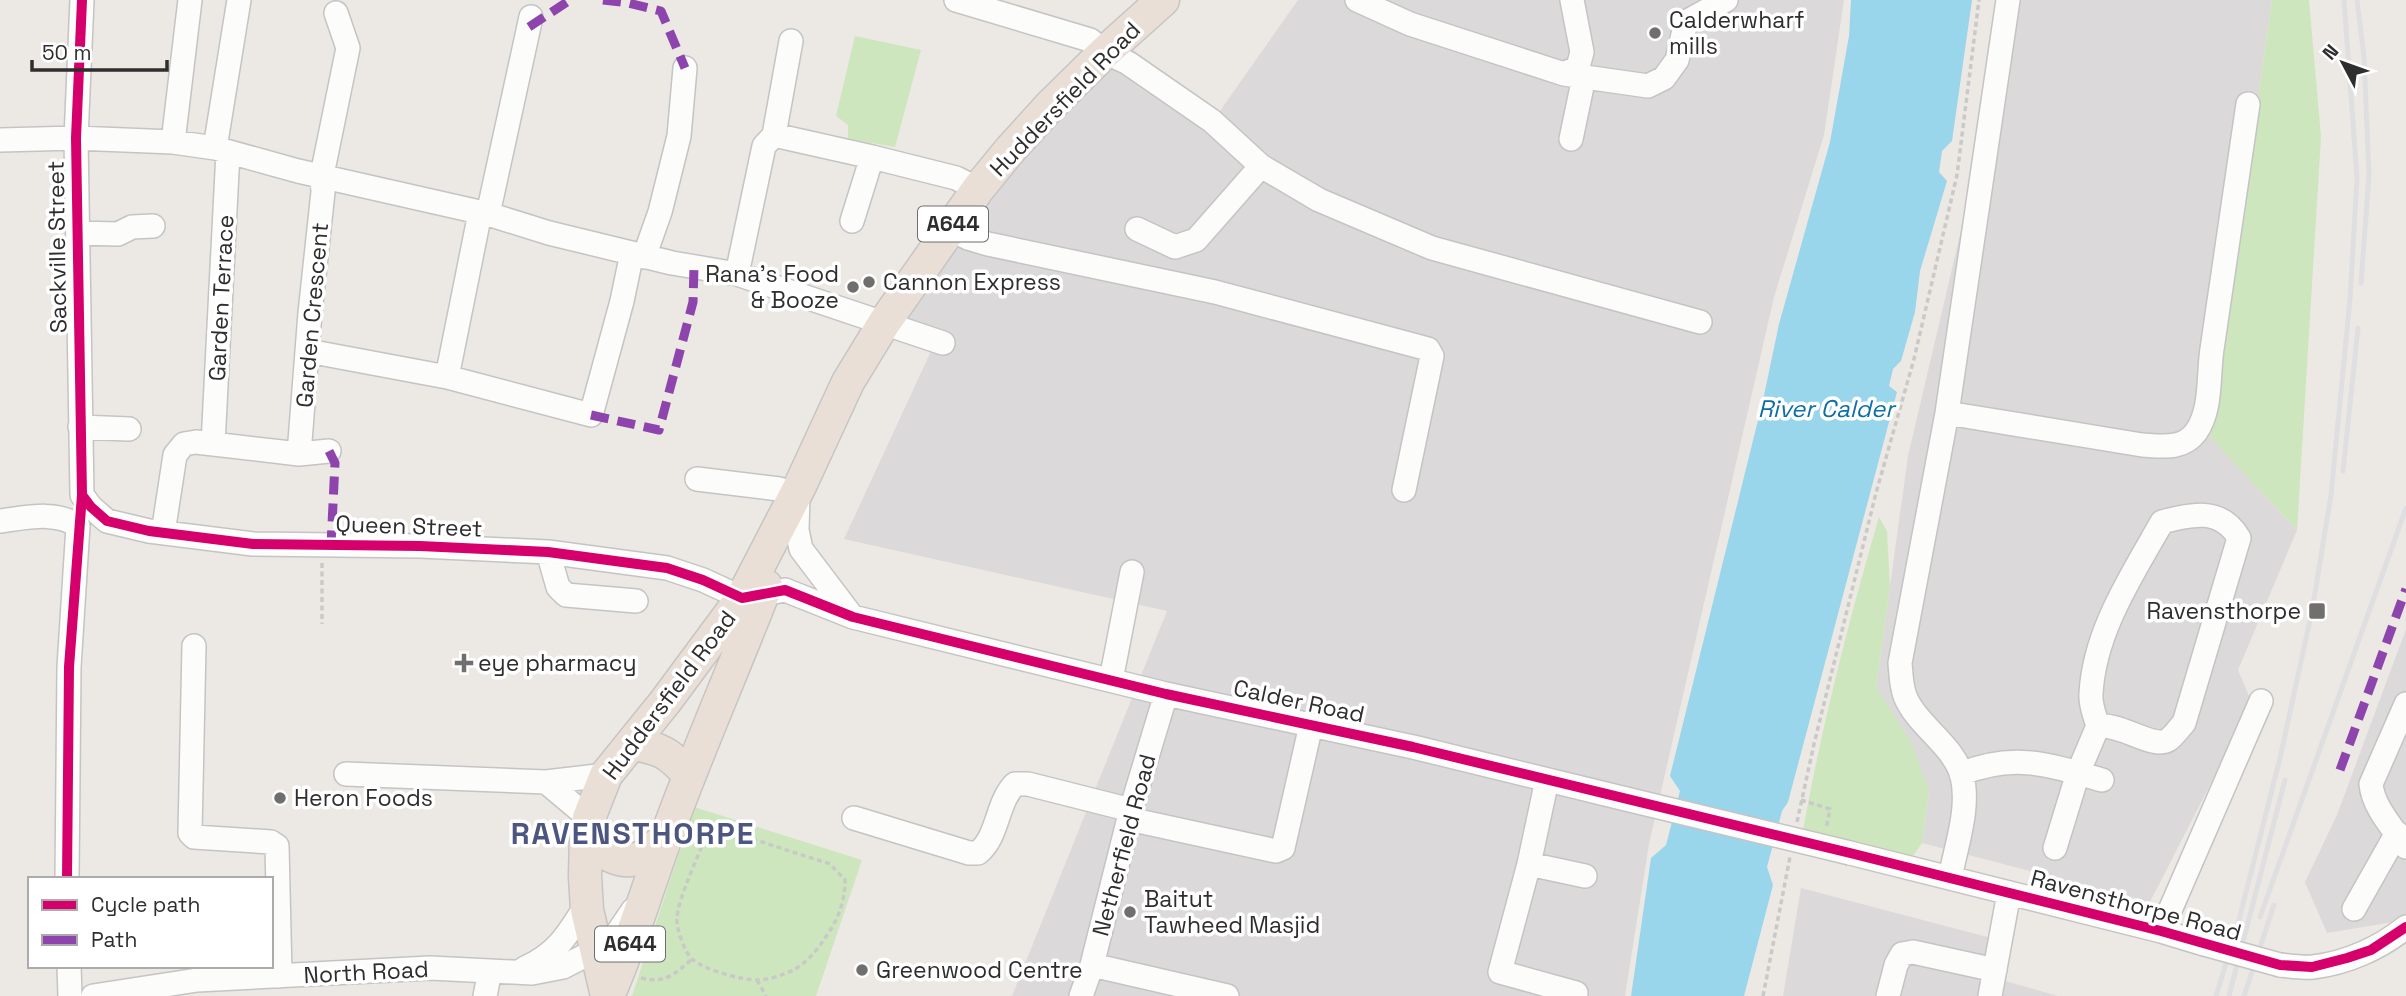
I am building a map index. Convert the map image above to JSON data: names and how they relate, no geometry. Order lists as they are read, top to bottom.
{
  "streets": {
    "highway": ["Huddersfield Road", "A644"],
    "street": [
      "Sackville Street",
      "Garden Terrace",
      "Garden Crescent",
      "Queen Street",
      "Calder Road",
      "Netherfield Road",
      "Ravensthorpe Road",
      "North Road"
    ]
  },
  "crossings": [
    ["Huddersfield Road", "Queen Street"],
    ["Huddersfield Road", "Calder Road"],
    ["Huddersfield Road", "North Road"],
    ["Sackville Street", "Queen Street"],
    ["Queen Street", "Calder Road"],
    ["Calder Road", "Netherfield Road"],
    ["Calder Road", "Ravensthorpe Road"]
  ],
  "districts": ["RAVENSTHORPE"],
  "water": ["River Calder"],
  "places": {
    "other": [
      "Calderwharf mills",
      "Cannon Express",
      "Rana's Food & Booze",
      "Heron Foods",
      "Baitut Tawheed Masjid",
      "Greenwood Centre"
    ],
    "transit": ["Ravensthorpe"],
    "health": ["eye pharmacy"]
  },
  "legend": ["Cycle path", "Path"],
  "scale_bar": "50 m",
  "north": "top left"
}
